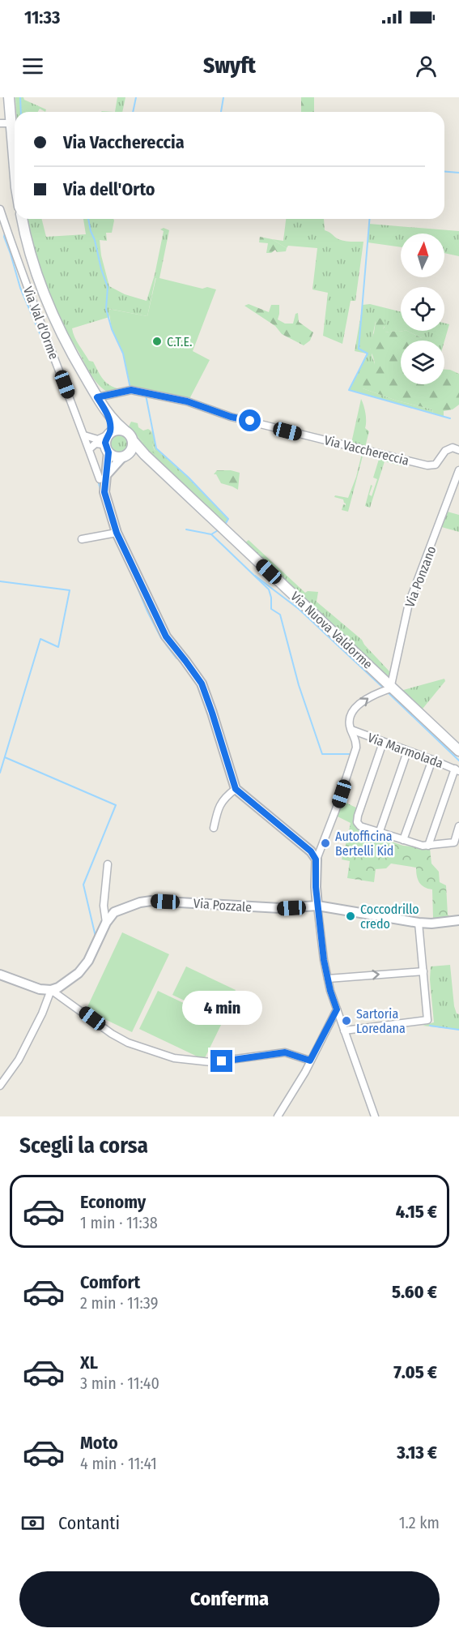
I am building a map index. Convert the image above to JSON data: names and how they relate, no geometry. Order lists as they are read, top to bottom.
{
  "streets": {
    "main road": ["Via Nuova Valdorme"],
    "street": [
      "Via Val d'Orme",
      "Via Vacchereccia",
      "Via Ponzano",
      "Via Marmolada",
      "Via Pozzale"
    ]
  },
  "crossings": [
    ["Via Val d'Orme", "Via Nuova Valdorme"],
    ["Via Vacchereccia", "Via Nuova Valdorme"],
    ["Via Ponzano", "Via Nuova Valdorme"]
  ],
  "places": [
    "C.T.E.",
    "Autofficina Bertelli Kid",
    "Coccodrillo credo",
    "Sartoria Loredana"
  ],
  "north": "top",
  "page": {
    "status": "11:33",
    "header": "Swyft",
    "banner": ["Via Vacchereccia", "Via dell'Orto"],
    "bubble": "4 min",
    "heading": "Scegli la corsa",
    "list": [
      {
        "name": "Economy",
        "note": "1 min · 11:38",
        "value": "4.15 €"
      },
      {
        "name": "Comfort",
        "note": "2 min · 11:39",
        "value": "5.60 €"
      },
      {
        "name": "XL",
        "note": "3 min · 11:40",
        "value": "7.05 €"
      },
      {
        "name": "Moto",
        "note": "4 min · 11:41",
        "value": "3.13 €"
      }
    ],
    "pay": ["Contanti", "1.2 km"],
    "buttons": "Conferma"
  }
}
